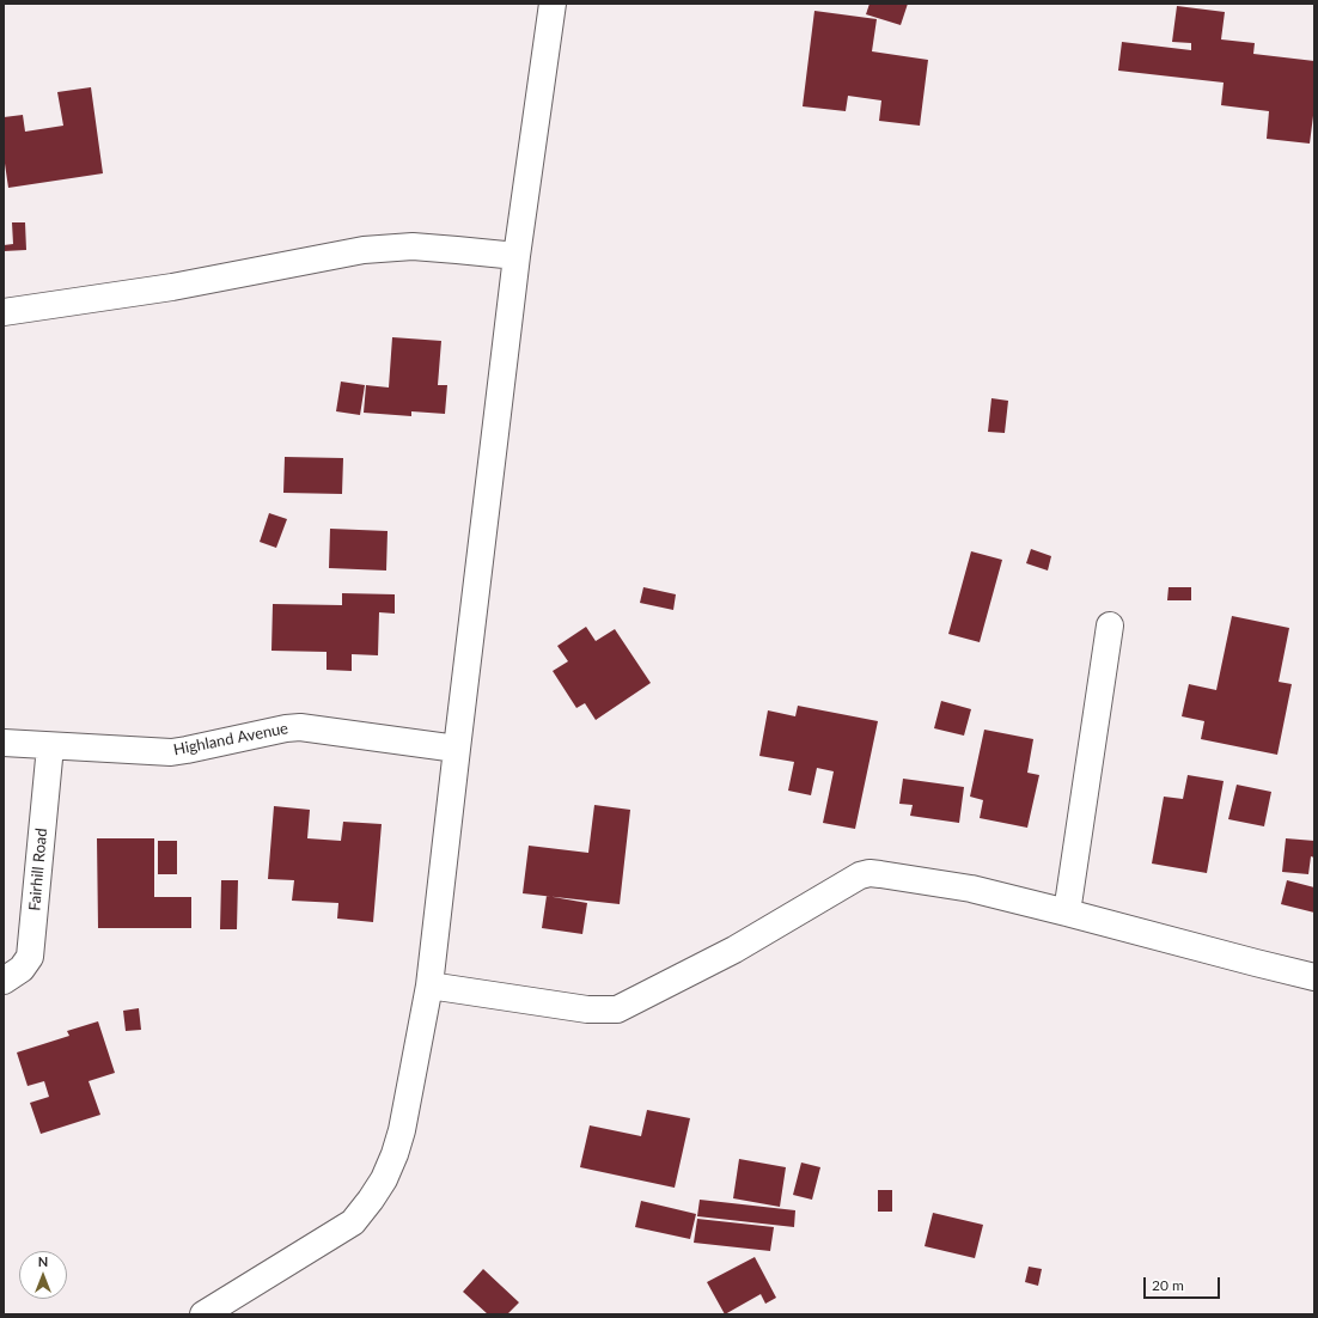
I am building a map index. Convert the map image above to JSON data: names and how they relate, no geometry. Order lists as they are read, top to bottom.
{
  "streets": {
    "street": ["Highland Avenue", "Fairhill Road"]
  },
  "crossings": [
    ["Highland Avenue", "Fairhill Road"]
  ],
  "scale_bar": "20 m",
  "north": "top"
}
